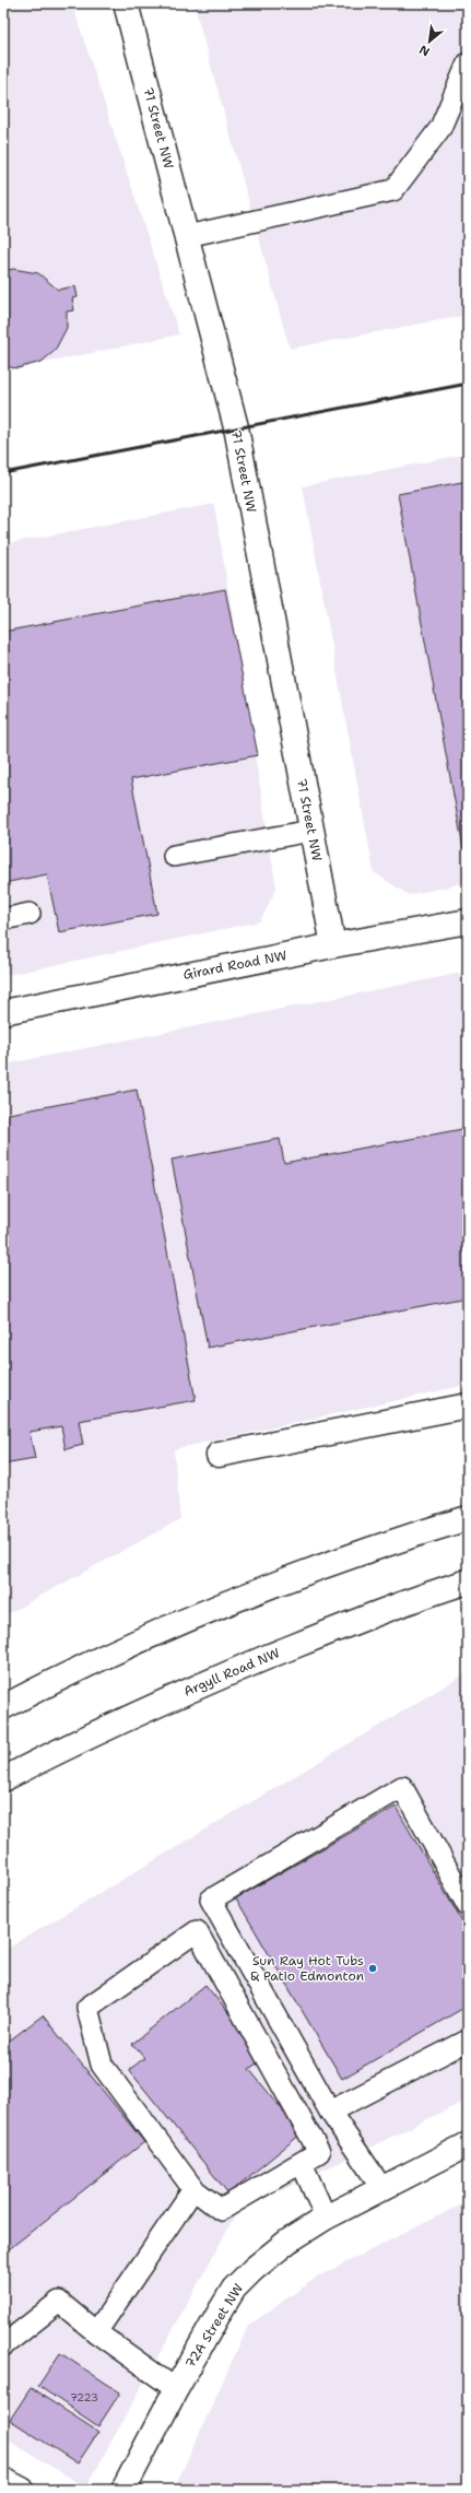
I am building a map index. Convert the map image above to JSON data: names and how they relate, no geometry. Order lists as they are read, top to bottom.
{
  "streets": {
    "street": [
      "71 Street NW",
      "Girard Road NW",
      "Argyll Road NW",
      "72A Street NW"
    ]
  },
  "crossings": [
    ["71 Street NW", "Girard Road NW"]
  ],
  "places": ["Sun Ray Hot Tubs & Patio Edmonton"],
  "house_numbers": ["7223"],
  "north": "bottom left"
}
